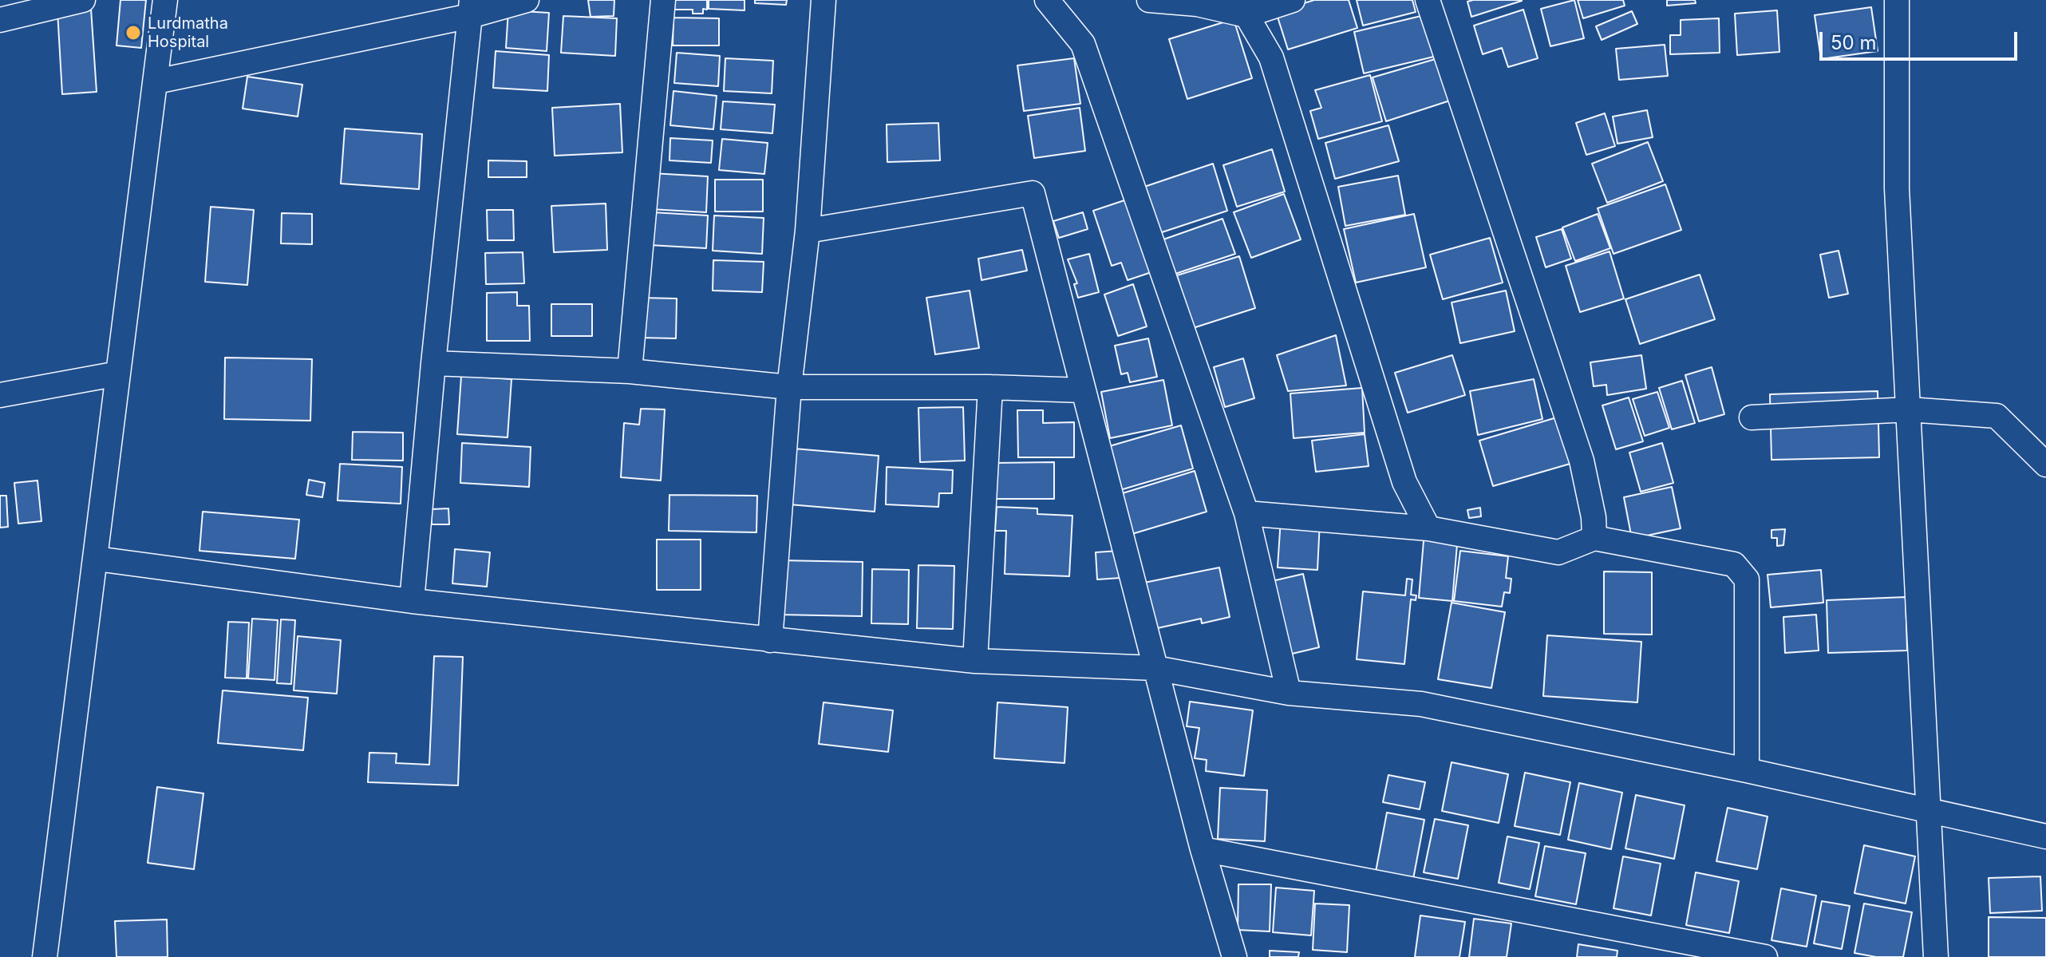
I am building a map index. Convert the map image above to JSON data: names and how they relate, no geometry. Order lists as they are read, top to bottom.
{
  "places": ["Lurdmatha Hospital"],
  "scale_bar": "50 m"
}
